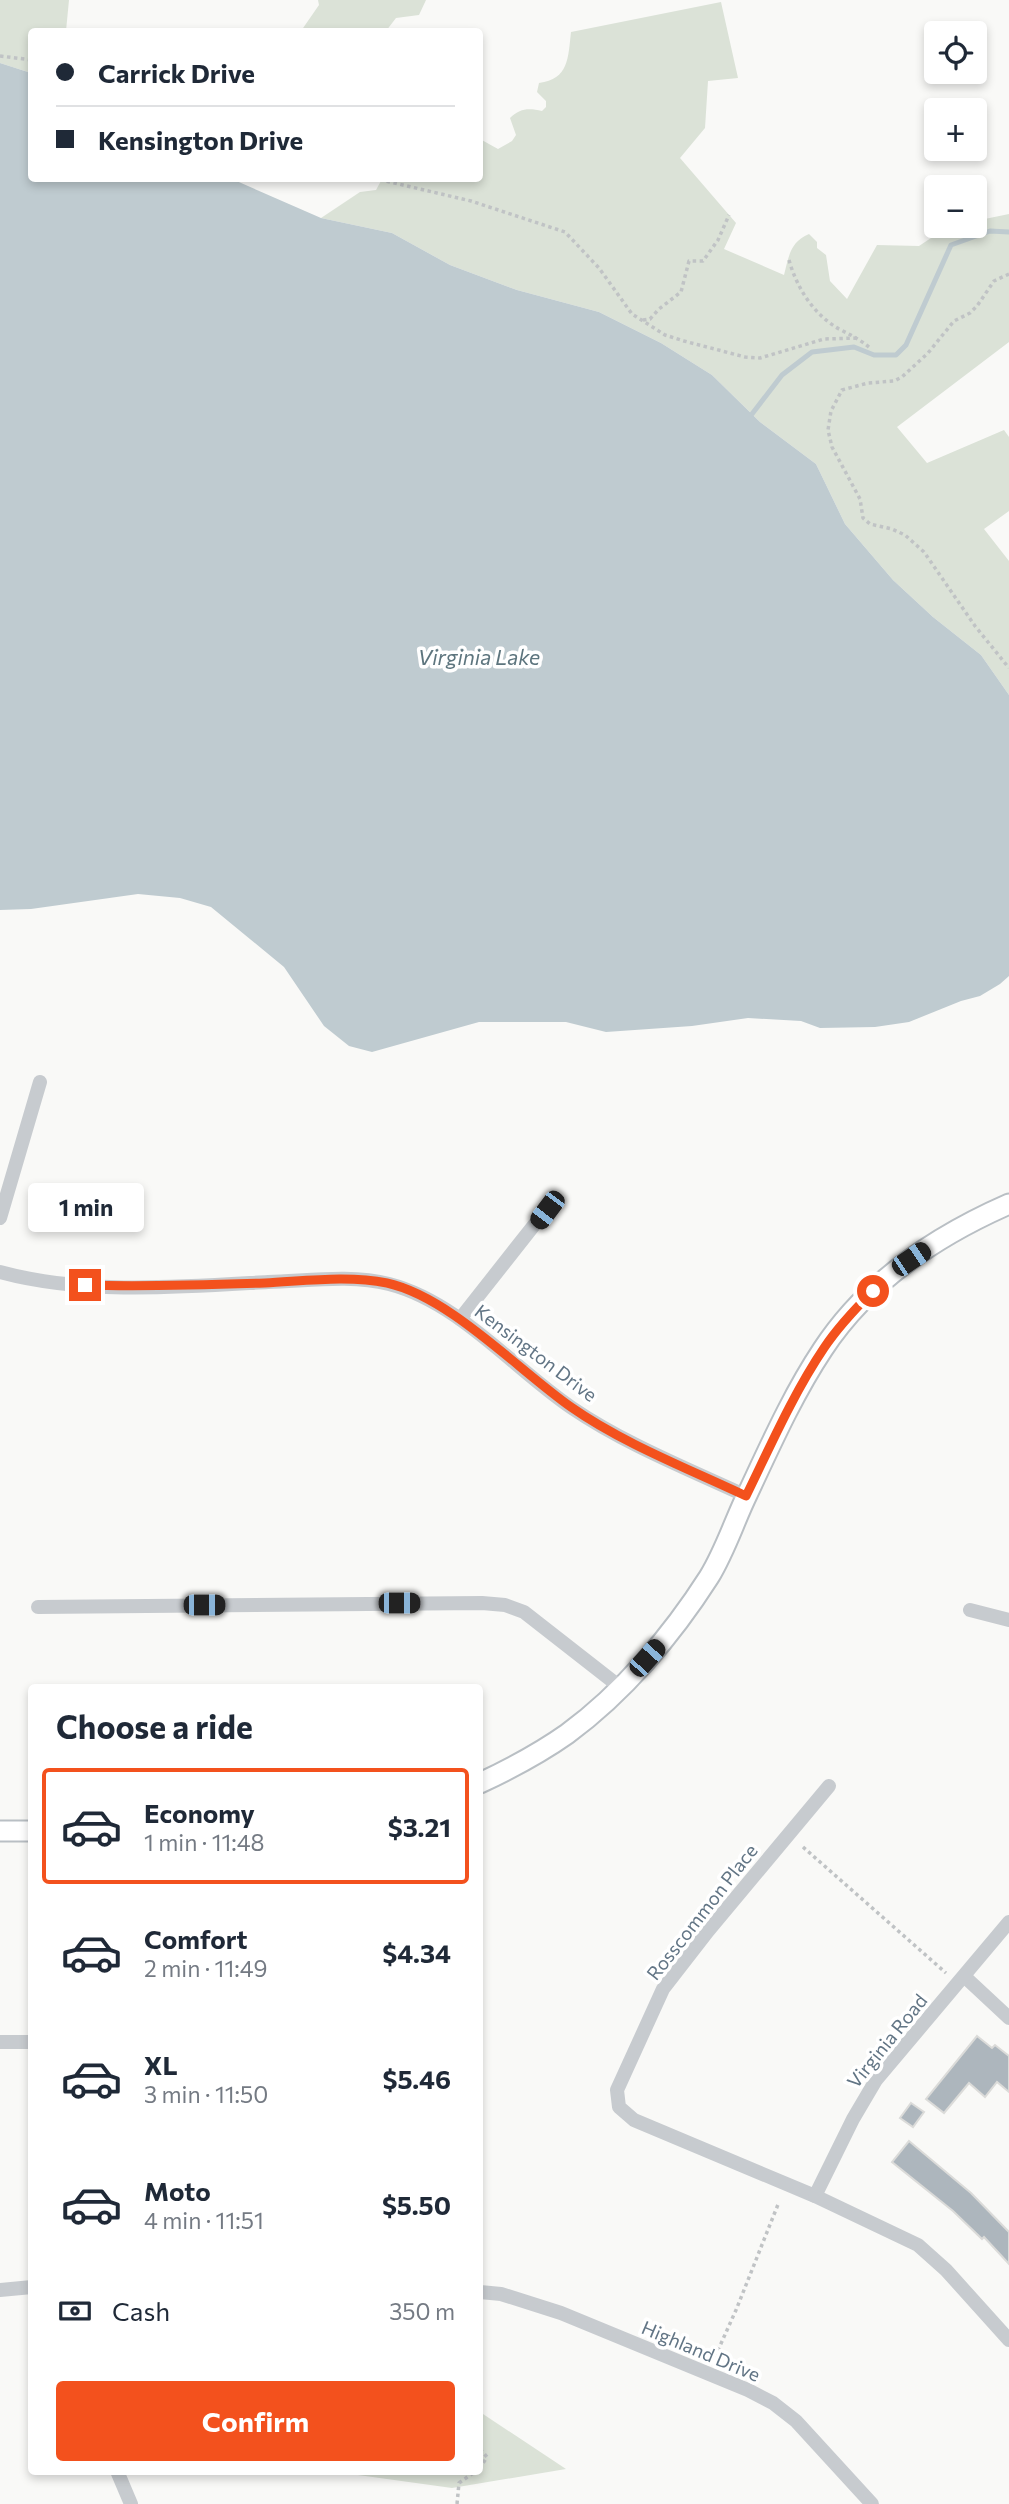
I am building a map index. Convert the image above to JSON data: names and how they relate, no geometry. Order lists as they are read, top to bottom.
{
  "streets": {
    "street": [
      "Kensington Drive",
      "Rosscommon Place",
      "Virginia Road",
      "Highland Drive"
    ]
  },
  "crossings": [
    ["Rosscommon Place", "Virginia Road"]
  ],
  "water": ["Virginia Lake"],
  "page": {
    "map_buttons": ["+", "−"],
    "banner": ["Carrick Drive", "Kensington Drive"],
    "bubble": "1 min",
    "heading": "Choose a ride",
    "list": [
      {
        "name": "Economy",
        "note": "1 min · 11:48",
        "value": "$3.21"
      },
      {
        "name": "Comfort",
        "note": "2 min · 11:49",
        "value": "$4.34"
      },
      {
        "name": "XL",
        "note": "3 min · 11:50",
        "value": "$5.46"
      },
      {
        "name": "Moto",
        "note": "4 min · 11:51",
        "value": "$5.50"
      }
    ],
    "pay": ["Cash", "350 m"],
    "buttons": "Confirm"
  }
}
